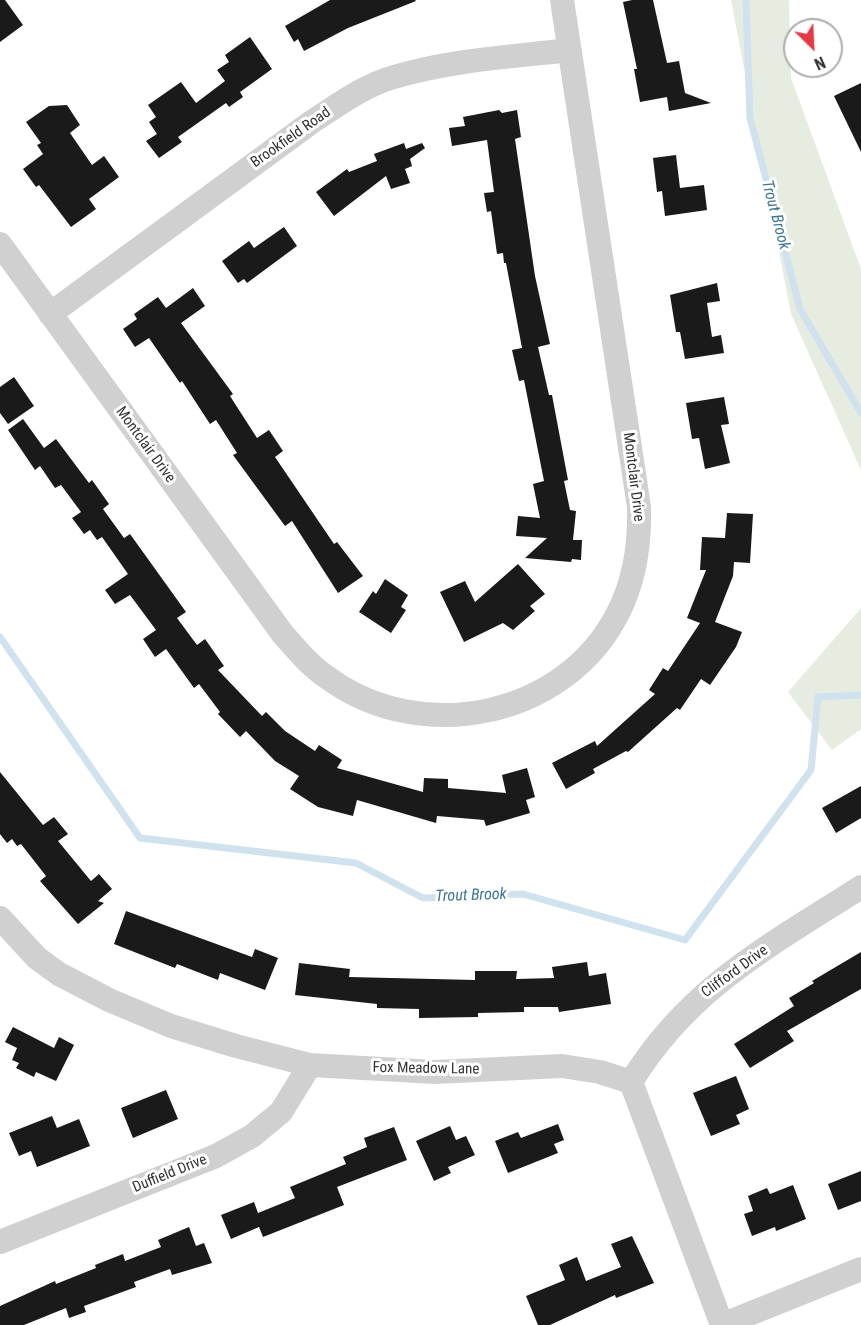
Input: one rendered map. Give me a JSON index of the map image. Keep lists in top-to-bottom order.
{
  "streets": {
    "street": [
      "Brookfield Road",
      "Montclair Drive",
      "Clifford Drive",
      "Fox Meadow Lane",
      "Duffield Drive"
    ]
  },
  "crossings": [
    ["Brookfield Road", "Montclair Drive"],
    ["Clifford Drive", "Fox Meadow Lane"],
    ["Fox Meadow Lane", "Duffield Drive"]
  ],
  "water": ["Trout Brook"],
  "north": "bottom right"
}
